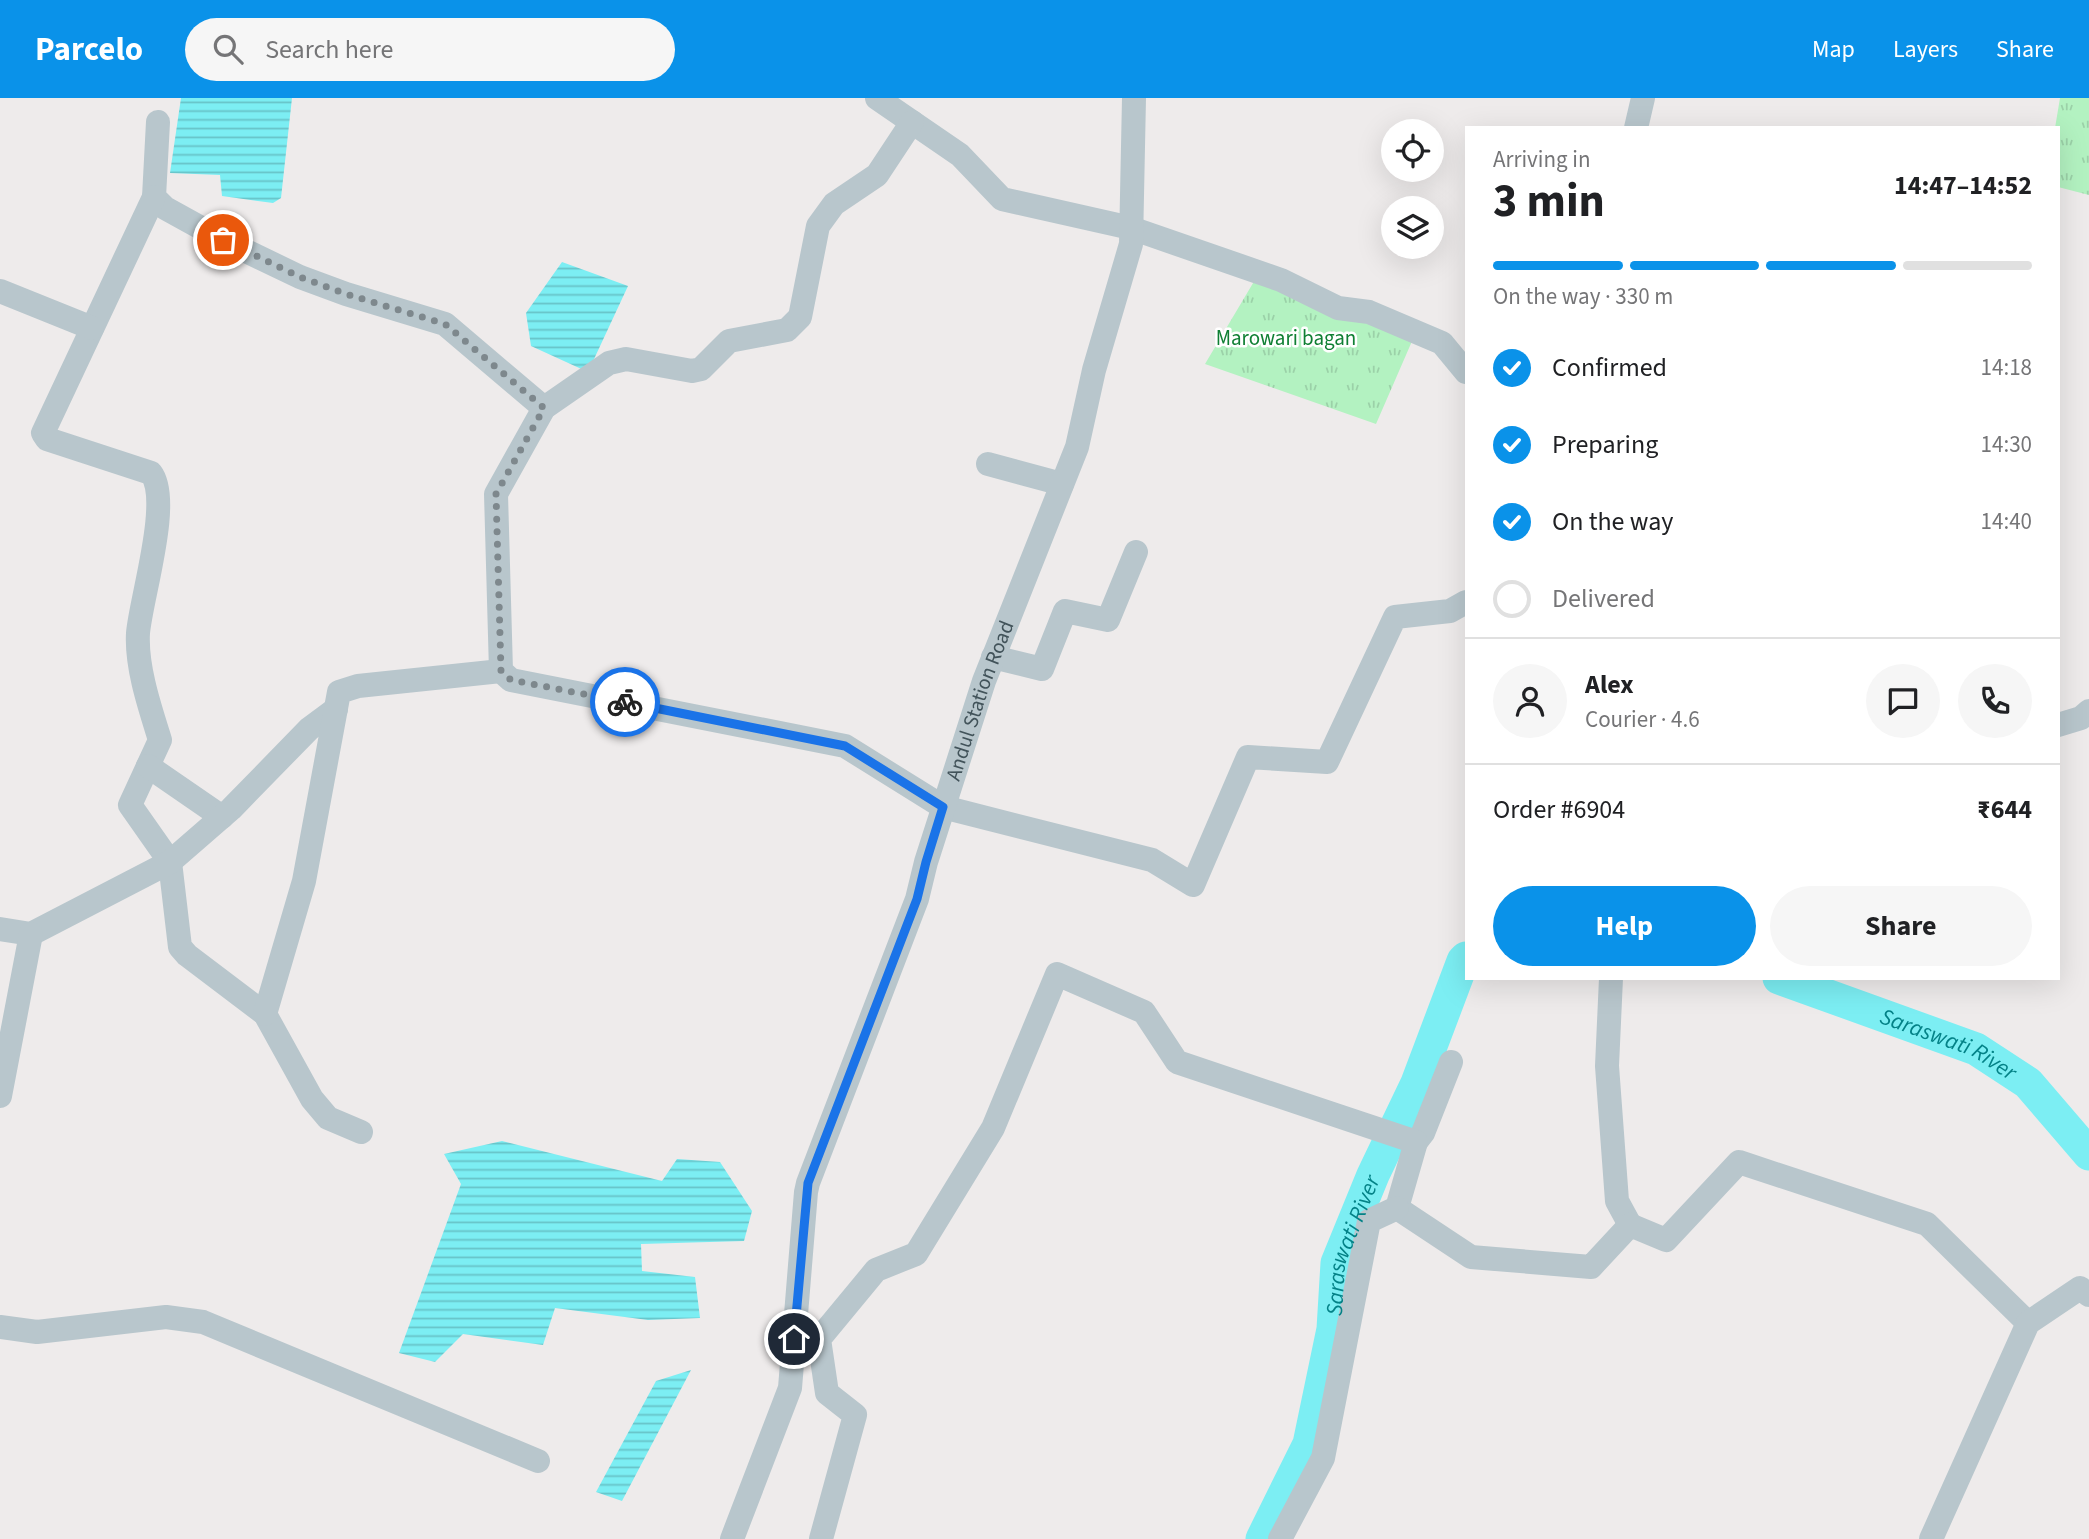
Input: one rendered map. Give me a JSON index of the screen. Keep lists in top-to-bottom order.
{
  "streets": {
    "street": ["Andul Station Road"]
  },
  "water": ["Saraswati River"],
  "parks": ["Marowari bagan"],
  "page": {
    "header": "Parcelo",
    "search": "Search here",
    "nav": ["Map", "Layers", "Share"],
    "heading": ["3 min", "Arriving in", "14:47–14:52"],
    "panel": [
      "Alex",
      "Courier · 4.6",
      "Order #6904",
      "₹644"
    ],
    "bar": "On the way · 330 m",
    "list": [
      ["Confirmed", "14:18"],
      ["Preparing", "14:30"],
      ["On the way", "14:40"],
      "Delivered"
    ],
    "buttons": ["Help", "Share"]
  }
}
